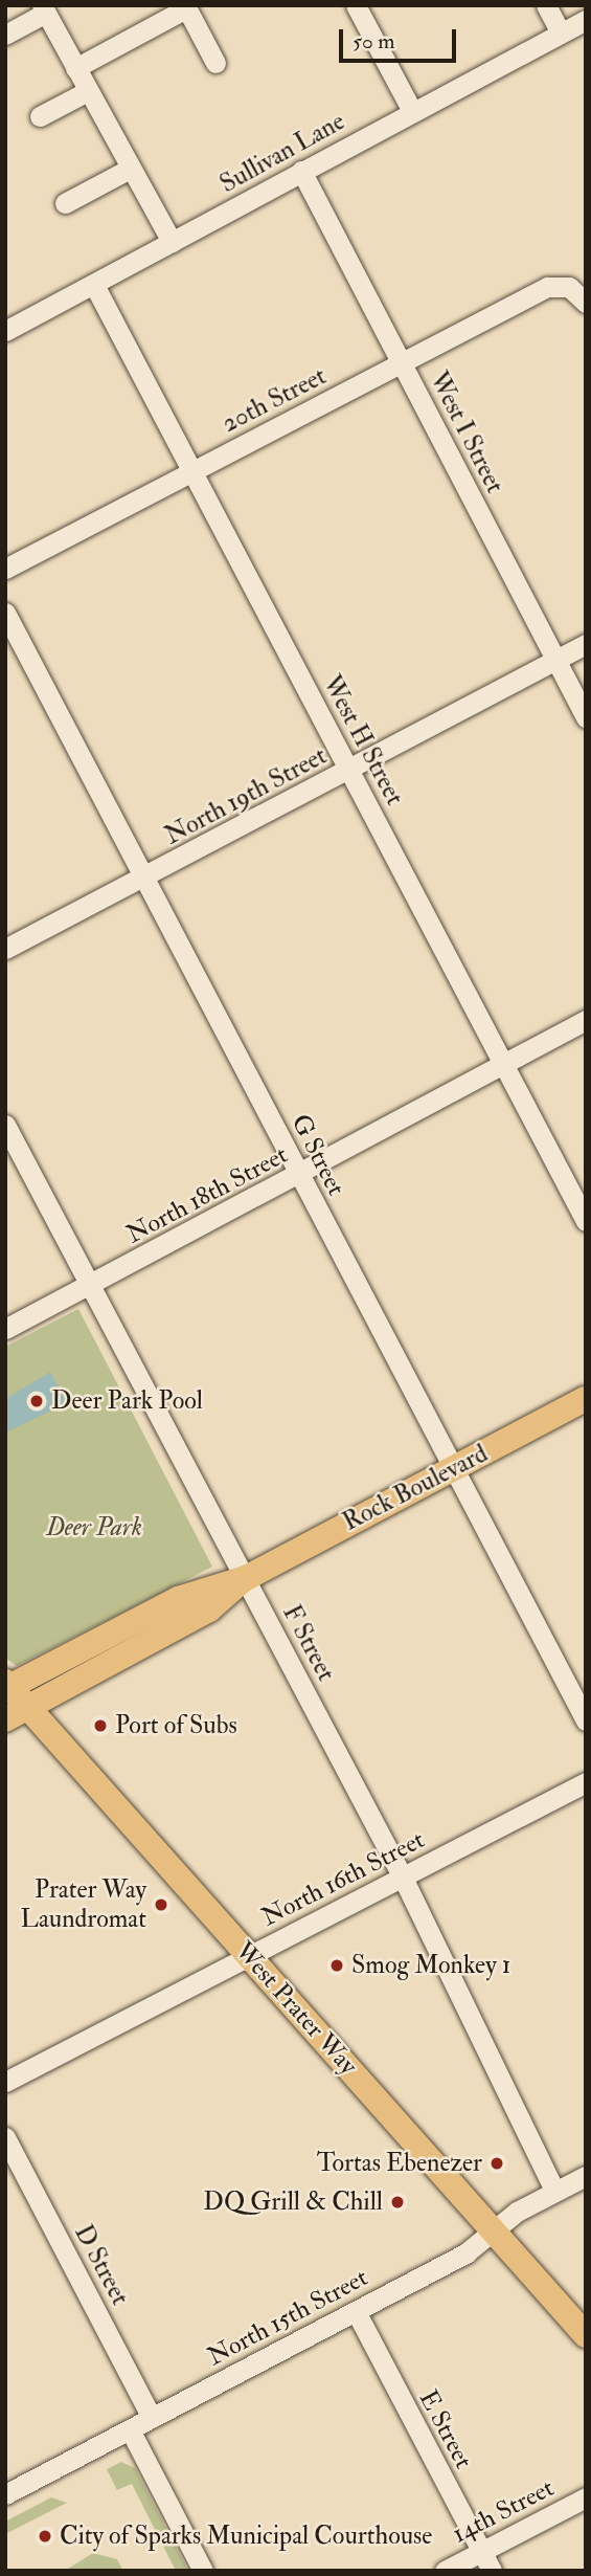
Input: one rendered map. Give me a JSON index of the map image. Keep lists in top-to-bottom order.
{
  "streets": {
    "main road": ["Rock Boulevard", "West Prater Way"],
    "street": [
      "Sullivan Lane",
      "20th Street",
      "West I Street",
      "West H Street",
      "North 19th Street",
      "G Street",
      "North 18th Street",
      "F Street",
      "North 16th Street",
      "D Street",
      "North 15th Street",
      "E Street",
      "14th Street"
    ]
  },
  "crossings": [
    ["Sullivan Lane", "West I Street"],
    ["Sullivan Lane", "West H Street"],
    ["20th Street", "West I Street"],
    ["20th Street", "West H Street"],
    ["West I Street", "North 19th Street"],
    ["West H Street", "North 19th Street"],
    ["West H Street", "North 18th Street"],
    ["North 19th Street", "G Street"],
    ["G Street", "North 18th Street"],
    ["G Street", "Rock Boulevard"],
    ["North 18th Street", "F Street"],
    ["Rock Boulevard", "F Street"],
    ["Rock Boulevard", "West Prater Way"],
    ["F Street", "North 16th Street"],
    ["F Street", "North 15th Street"],
    ["North 16th Street", "West Prater Way"],
    ["West Prater Way", "North 15th Street"],
    ["D Street", "North 15th Street"],
    ["North 15th Street", "E Street"],
    ["E Street", "14th Street"]
  ],
  "parks": ["Deer Park"],
  "places": [
    "Deer Park Pool",
    "Port of Subs",
    "Prater Way Laundromat",
    "Smog Monkey 1",
    "Tortas Ebenezer",
    "DQ Grill & Chill",
    "City of Sparks Municipal Courthouse"
  ],
  "scale_bar": "50 m"
}
